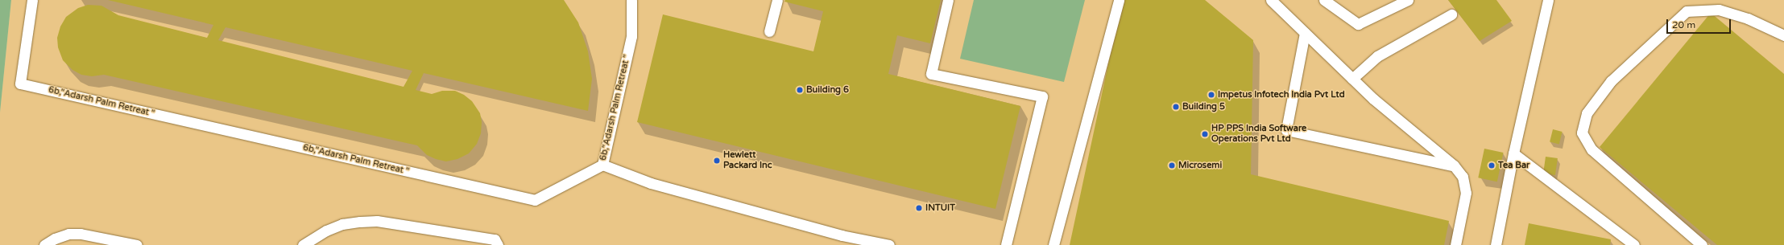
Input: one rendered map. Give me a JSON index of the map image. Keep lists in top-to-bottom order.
{
  "streets": {
    "lane": ["6b,\"Adarsh Palm Retreat \""]
  },
  "places": [
    "Building 6",
    "Impetus Infotech India Pvt Ltd",
    "Building 5",
    "HP PPS India Software Operations Pvt Ltd",
    "Hewlett Packard Inc",
    "Microsemi",
    "Tea Bar",
    "INTUIT"
  ],
  "scale_bar": "20 m"
}
